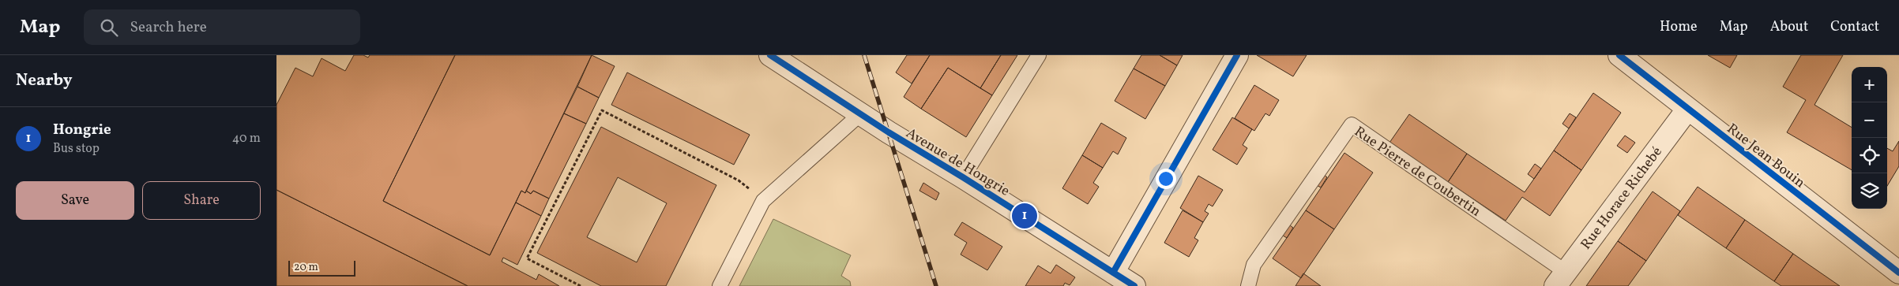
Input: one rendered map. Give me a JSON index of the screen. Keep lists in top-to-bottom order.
{
  "streets": {
    "street": ["Rue Jean Bouin", "Avenue de Hongrie", "Rue Horace Richebé"],
    "lane": ["Rue Pierre de Coubertin"]
  },
  "crossings": [
    ["Rue Jean Bouin", "Rue Horace Richebé"],
    ["Rue Pierre de Coubertin", "Rue Horace Richebé"]
  ],
  "scale_bar": "20 m",
  "page": {
    "header": "Map",
    "search": "Search here",
    "nav": [
      "Home",
      "Map",
      "About",
      "Contact"
    ],
    "heading": "Nearby",
    "map_buttons": ["+", "−"],
    "list": [
      {
        "mark": "1",
        "name": "Hongrie",
        "note": "Bus stop",
        "value": "40 m"
      }
    ],
    "buttons": ["Save", "Share"],
    "pins": "1",
    "scale": "20 m"
  }
}
